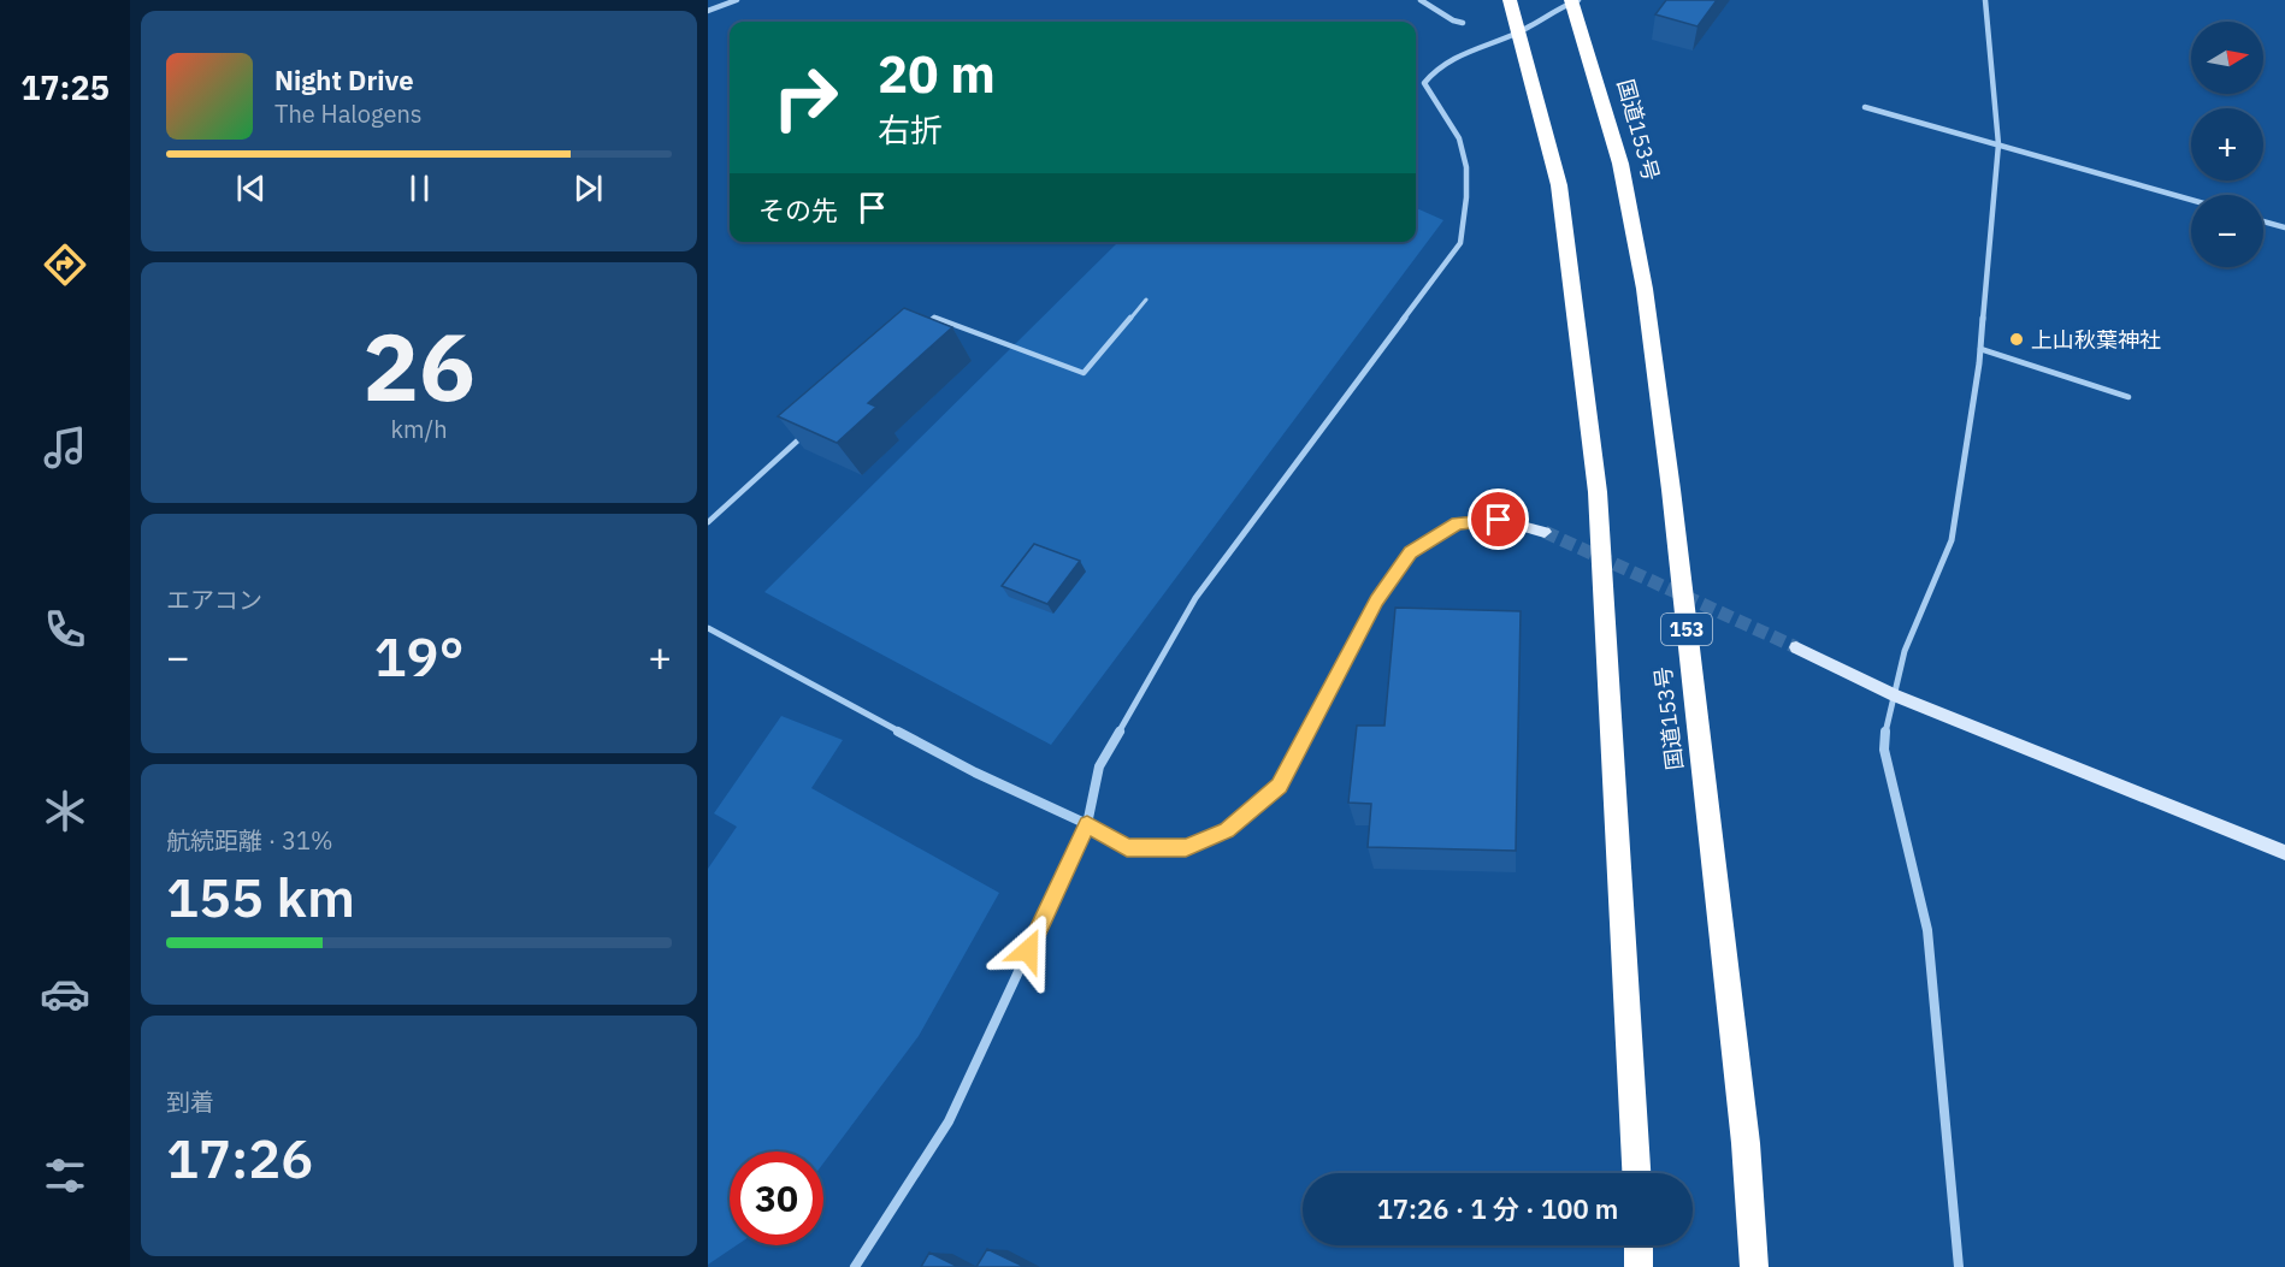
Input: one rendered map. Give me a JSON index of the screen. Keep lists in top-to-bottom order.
{
  "streets": {
    "highway": ["国道153号", "153"]
  },
  "places": ["上山秋葉神社"],
  "north": "right",
  "page": {
    "tabs": "17:25",
    "map_buttons": ["+", "−"],
    "turn": ["20 m", "右折"],
    "song": ["Night Drive", "The Halogens"],
    "then": "その先",
    "tile": [
      ["26", "km/h"],
      "エアコン",
      ["航続距離 · 31%", "155 km"],
      ["到着", "17:26"]
    ],
    "heat": ["−", "19°", "+"],
    "limit": "30",
    "trip": "17:26 · 1 分 · 100 m"
  }
}
